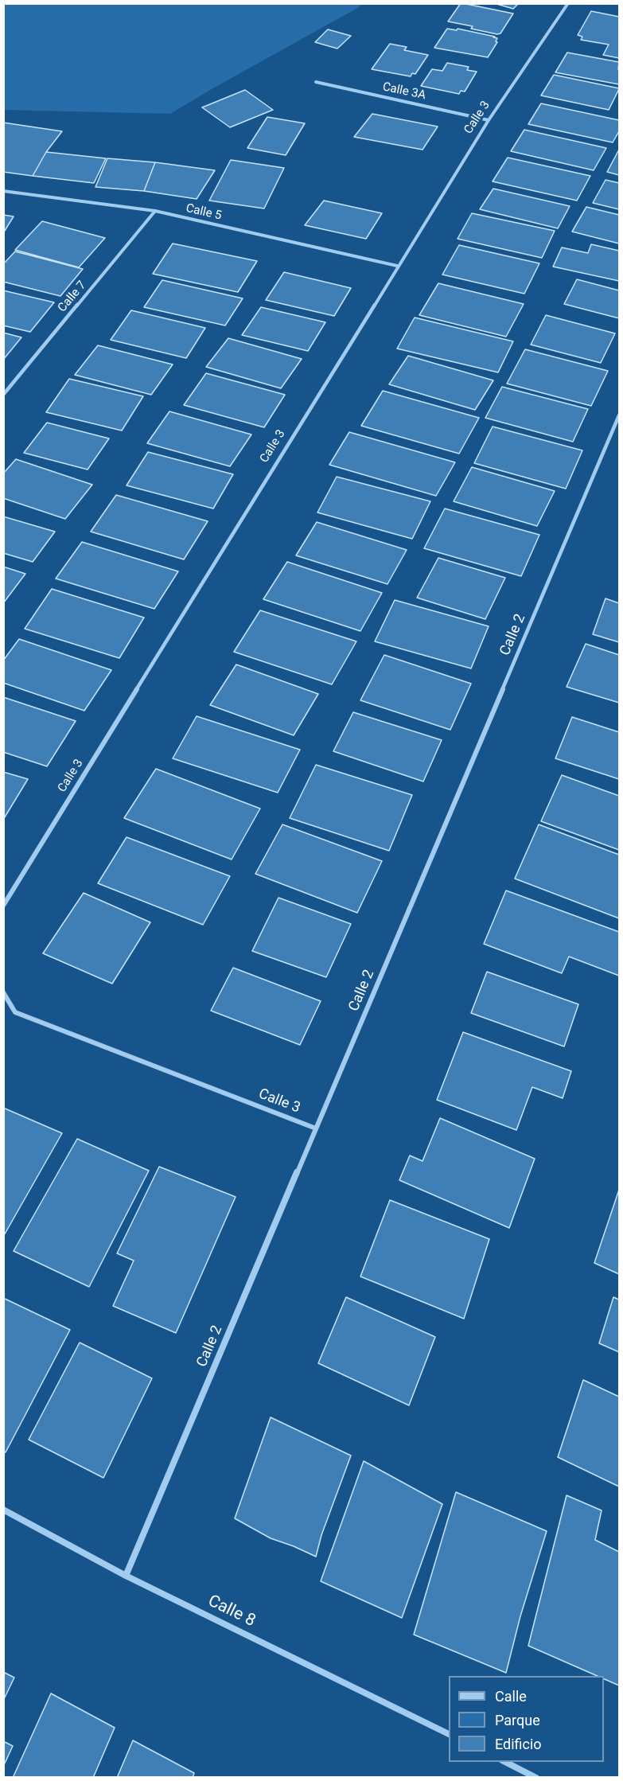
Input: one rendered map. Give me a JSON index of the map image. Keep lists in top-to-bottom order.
{
  "streets": {
    "street": [
      "Calle 3A",
      "Calle 3",
      "Calle 5",
      "Calle 7",
      "Calle 2",
      "Calle 8"
    ]
  },
  "crossings": [
    ["Calle 3A", "Calle 3"],
    ["Calle 3", "Calle 5"],
    ["Calle 3", "Calle 2"],
    ["Calle 5", "Calle 7"],
    ["Calle 2", "Calle 8"]
  ],
  "legend": ["Calle", "Parque", "Edificio"]
}
